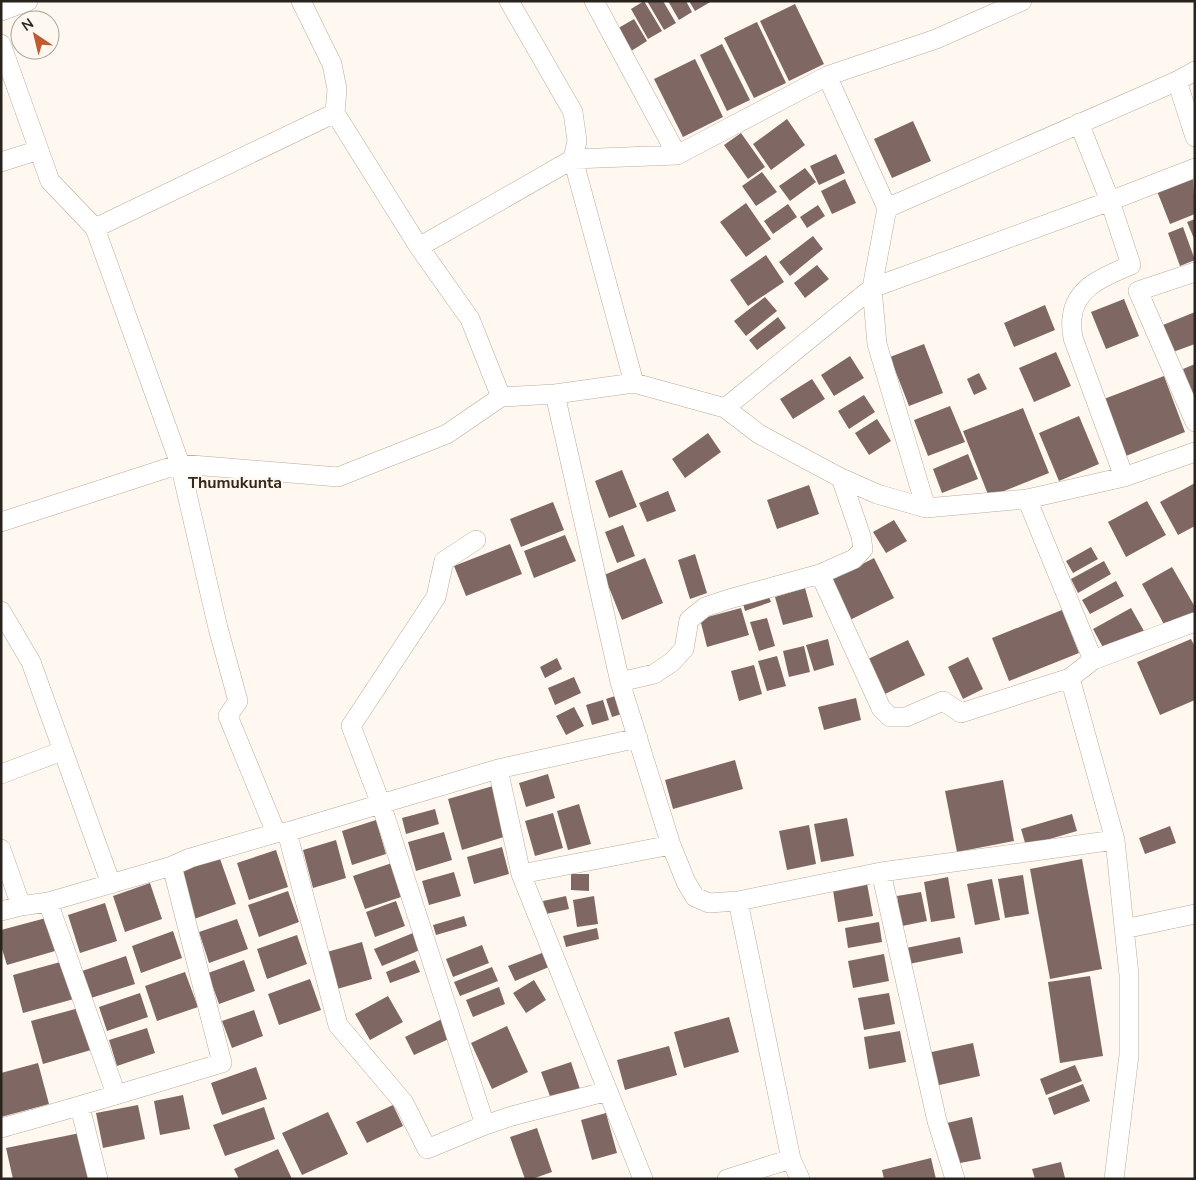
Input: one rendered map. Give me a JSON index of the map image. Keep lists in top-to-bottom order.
{
  "districts": ["Thumukunta"],
  "north": "top left"
}
